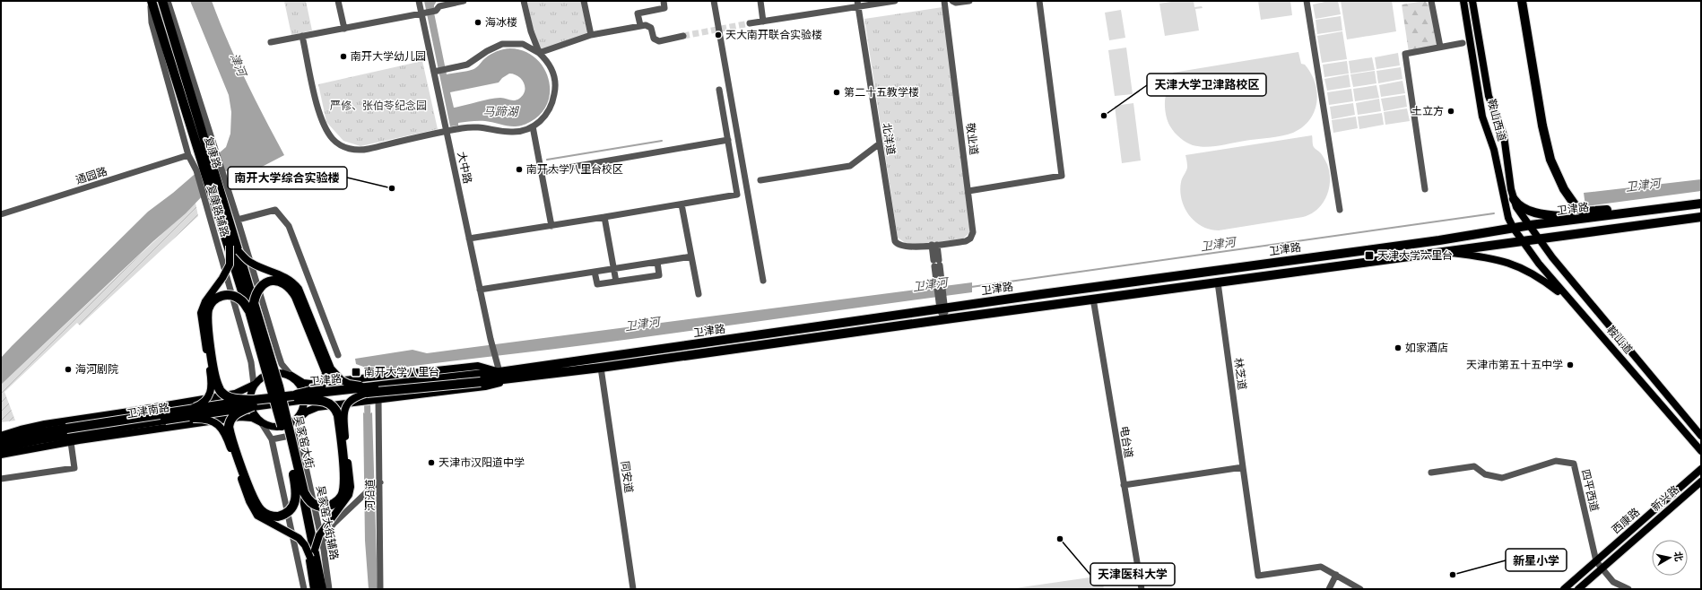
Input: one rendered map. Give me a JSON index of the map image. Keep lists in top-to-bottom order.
{
  "streets": {
    "highway": [
      "复康路",
      "卫津路",
      "卫津南路",
      "吴家窑大街"
    ],
    "main road": [
      "鞍山西道",
      "鞍山道",
      "新兴路",
      "西康路"
    ],
    "street": [
      "北洋道",
      "敬业道",
      "大中路",
      "通园路",
      "复康路辅路",
      "林芝道",
      "电台道",
      "同安道",
      "四平西道",
      "河沿道",
      "吴家窑大街辅路"
    ]
  },
  "crossings": [
    ["鞍山西道", "卫津路"],
    ["鞍山西道", "鞍山道"],
    ["北洋道", "敬业道"],
    ["复康路", "复康路辅路"],
    ["复康路", "吴家窑大街"],
    ["大中路", "卫津路"],
    ["通园路", "复康路辅路"],
    ["卫津路", "鞍山道"],
    ["卫津路", "林芝道"],
    ["卫津路", "卫津南路"],
    ["卫津路", "电台道"],
    ["卫津路", "同安道"],
    ["复康路辅路", "吴家窑大街辅路"],
    ["吴家窑大街", "吴家窑大街辅路"],
    ["四平西道", "新兴路"],
    ["四平西道", "西康路"]
  ],
  "water": ["津河", "马蹄湖", "卫津河"],
  "parks": ["严修、张伯苓纪念园"],
  "places": {
    "other": [
      "海冰楼",
      "天大南开联合实验楼",
      "南开大学幼儿园",
      "第二十五教学楼",
      "土立方",
      "天津大学卫津路校区",
      "南开大学八里台校区",
      "南开大学综合实验楼",
      "如家酒店",
      "天津市第五十五中学",
      "海河剧院",
      "天津市汉阳道中学",
      "天津医科大学",
      "新星小学"
    ],
    "transit": ["天津大学六里台", "南开大学八里台"]
  },
  "north": "right"
}
